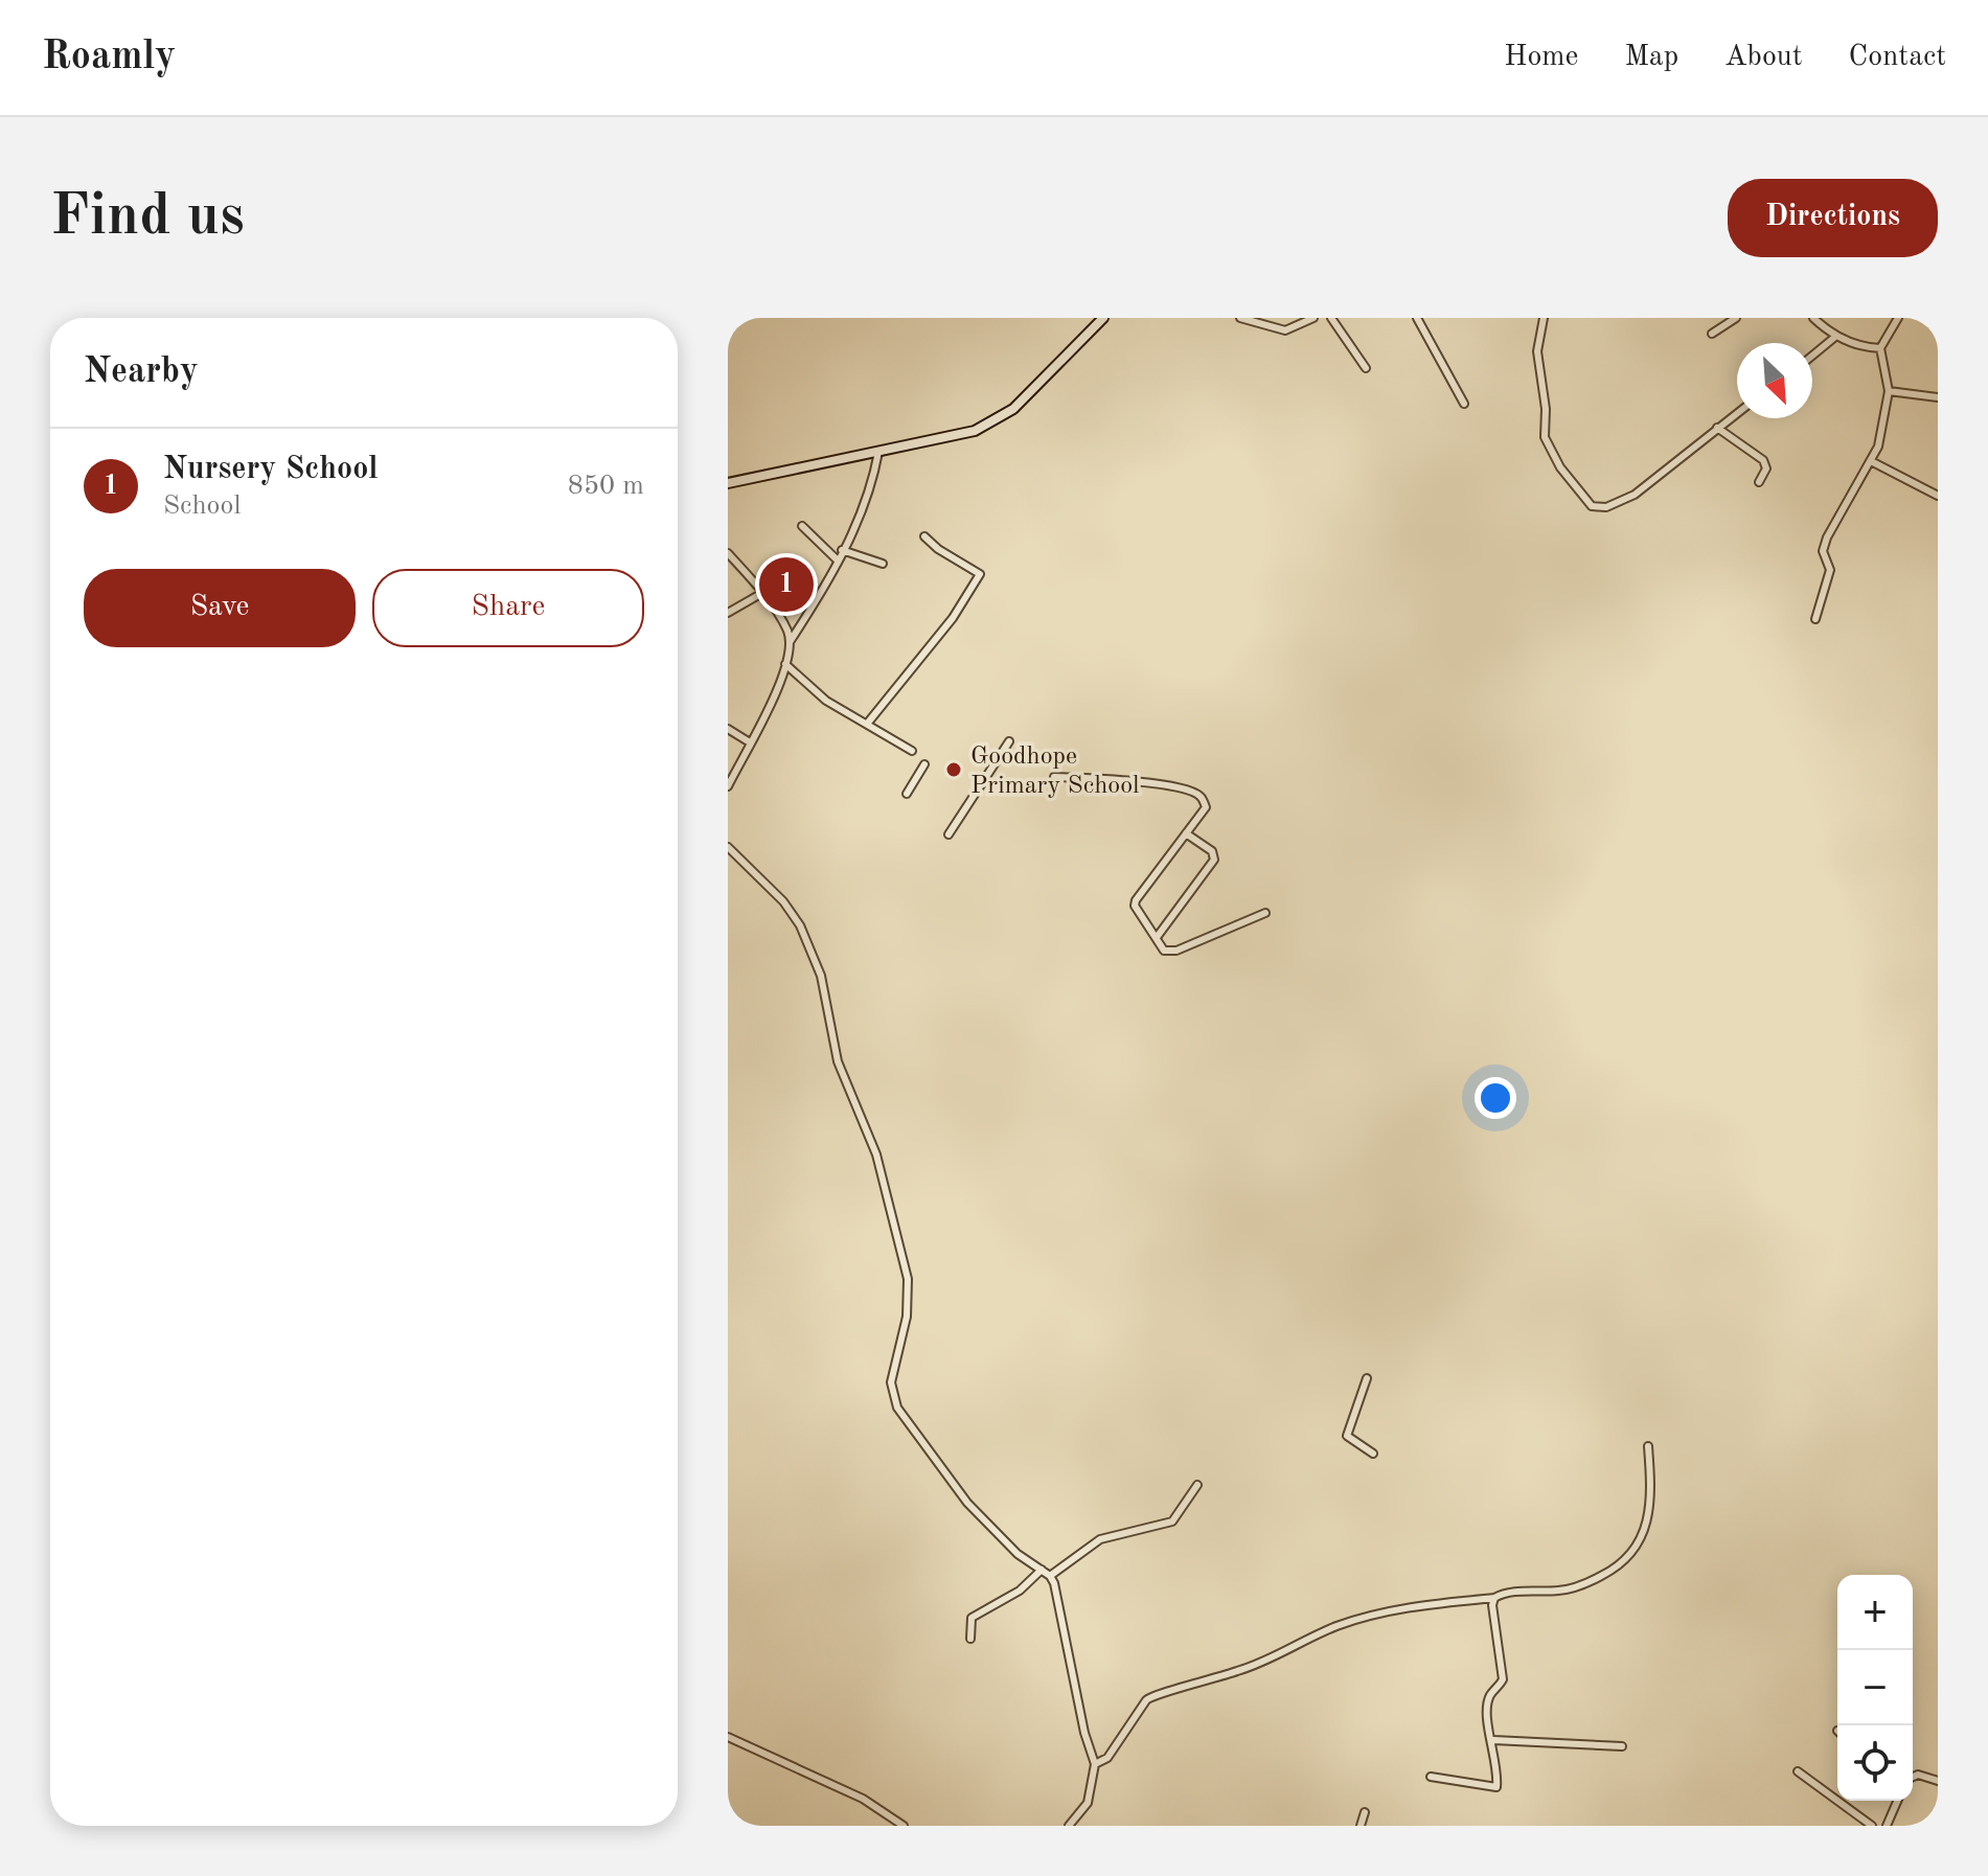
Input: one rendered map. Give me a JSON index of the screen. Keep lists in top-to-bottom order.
{
  "places": ["Goodhope Primary School"],
  "north": "bottom right",
  "page": {
    "header": "Roamly",
    "nav": [
      "Home",
      "Map",
      "About",
      "Contact"
    ],
    "buttons": [
      "Directions",
      ["Save", "Share"]
    ],
    "title": "Find us",
    "heading": "Nearby",
    "list": [
      {
        "mark": "1",
        "name": "Nursery School",
        "note": "School",
        "value": "850 m"
      }
    ],
    "pins": "1",
    "map_buttons": ["+", "−"]
  }
}
